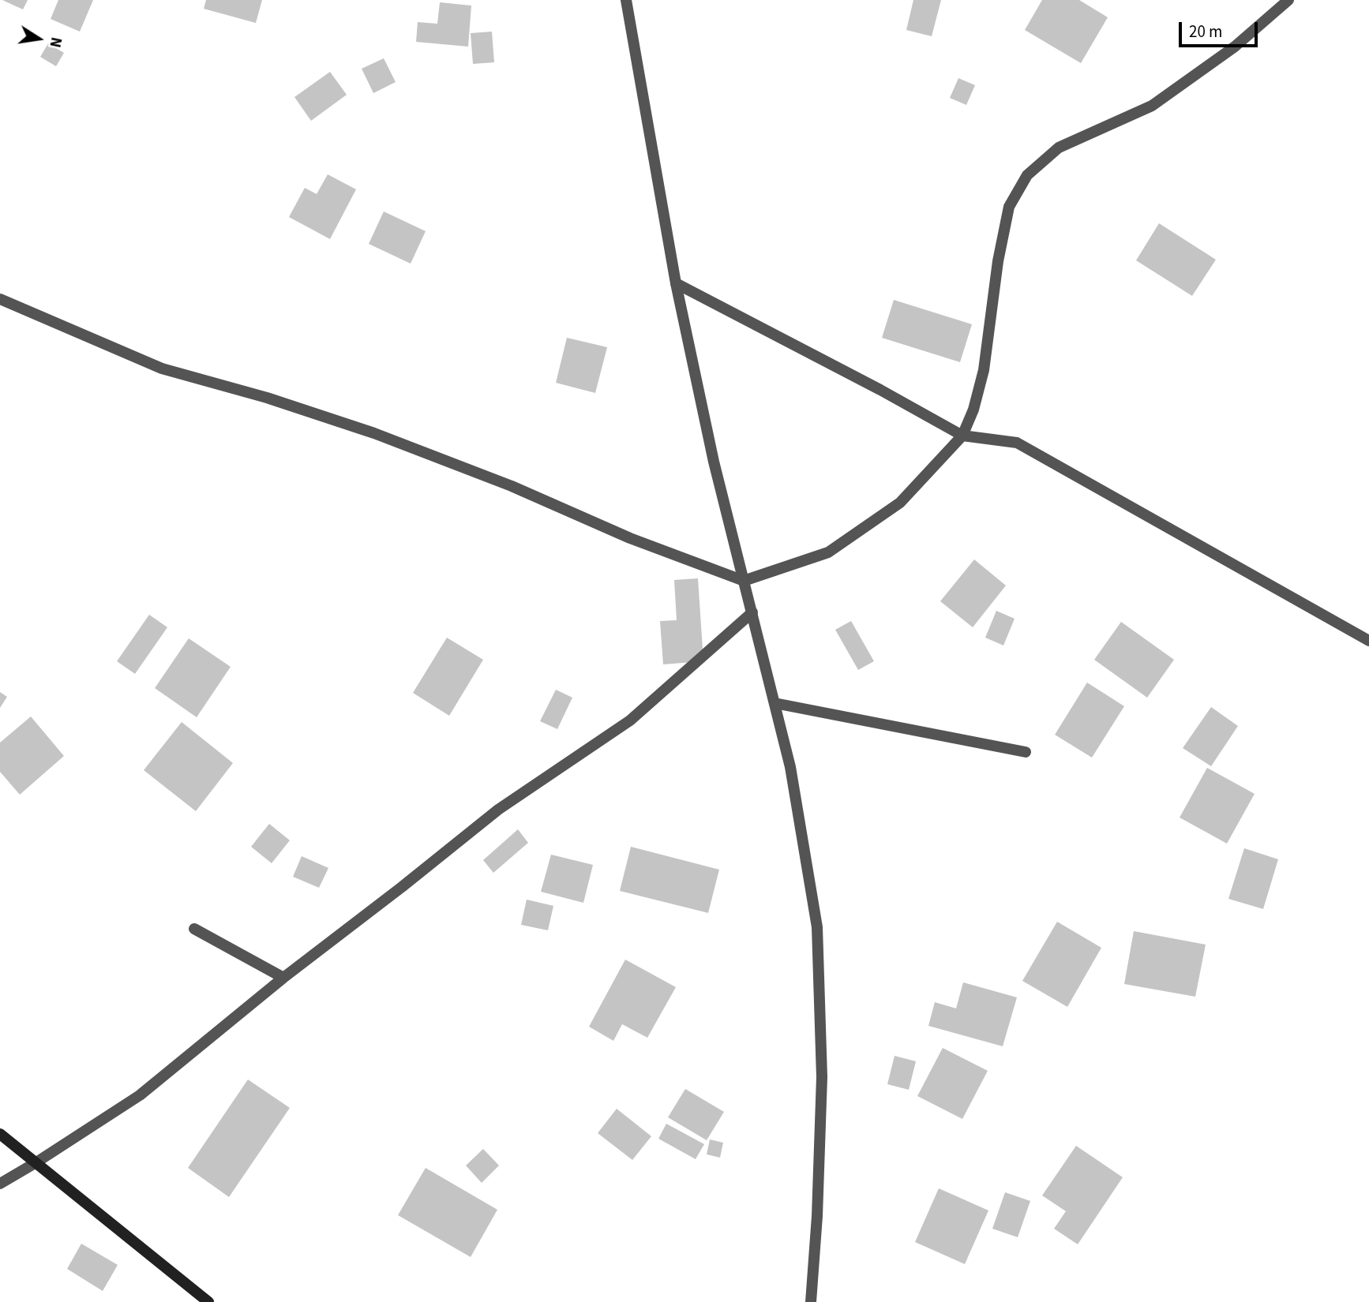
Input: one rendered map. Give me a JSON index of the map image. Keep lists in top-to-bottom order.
{
  "scale_bar": "20 m",
  "north": "right"
}
